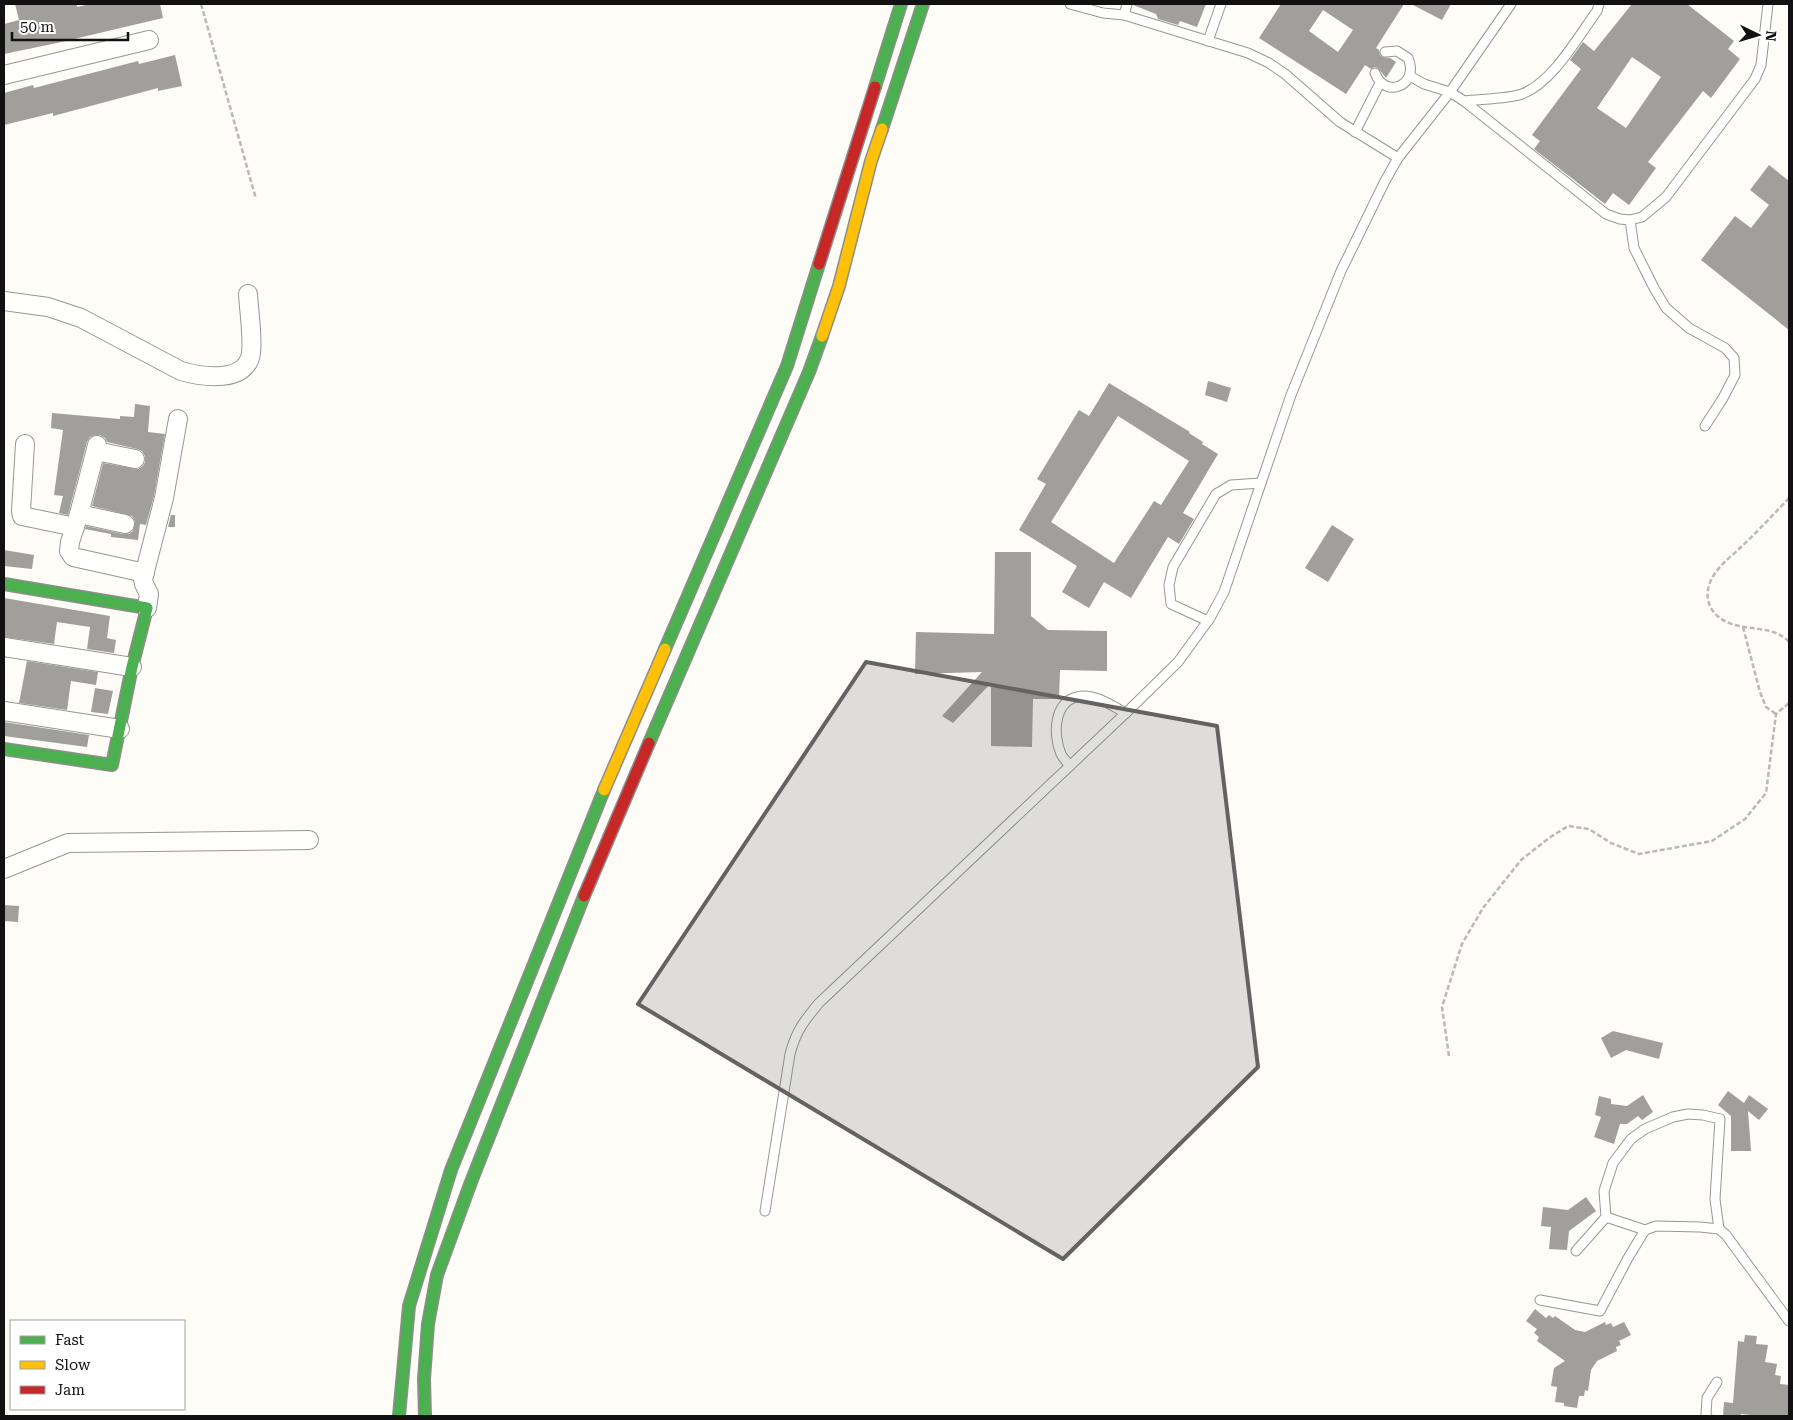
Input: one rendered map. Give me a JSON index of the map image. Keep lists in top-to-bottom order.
{
  "legend": ["Fast", "Slow", "Jam"],
  "scale_bar": "50 m",
  "north": "right"
}
